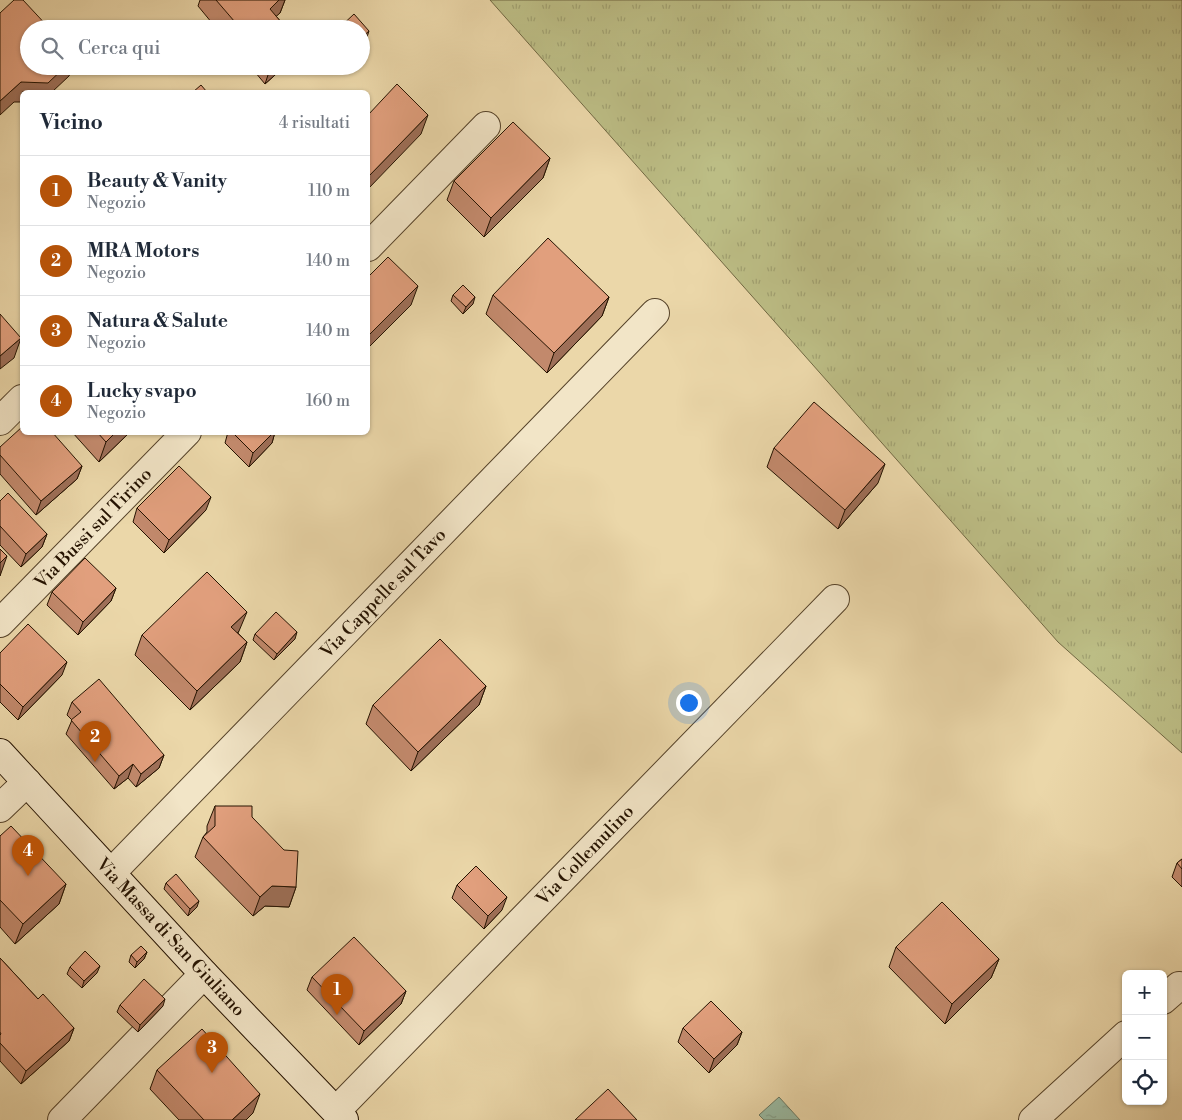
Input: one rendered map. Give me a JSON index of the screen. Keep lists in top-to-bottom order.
{
  "streets": {
    "street": [
      "Via Bussi sul Tirino",
      "Via Cappelle sul Tavo",
      "Via Collemulino",
      "Via Massa di San Giuliano"
    ]
  },
  "crossings": [
    ["Via Cappelle sul Tavo", "Via Massa di San Giuliano"],
    ["Via Collemulino", "Via Massa di San Giuliano"]
  ],
  "page": {
    "search": "Cerca qui",
    "heading": ["Vicino", "4 risultati"],
    "list": [
      {
        "mark": "1",
        "name": "Beauty & Vanity",
        "note": "Negozio",
        "value": "110 m"
      },
      {
        "mark": "2",
        "name": "MRA Motors",
        "note": "Negozio",
        "value": "140 m"
      },
      {
        "mark": "3",
        "name": "Natura & Salute",
        "note": "Negozio",
        "value": "140 m"
      },
      {
        "mark": "4",
        "name": "Lucky svapo",
        "note": "Negozio",
        "value": "160 m"
      }
    ],
    "pins": [
      "2",
      "4",
      "1",
      "3"
    ],
    "map_buttons": ["+", "−"]
  }
}
